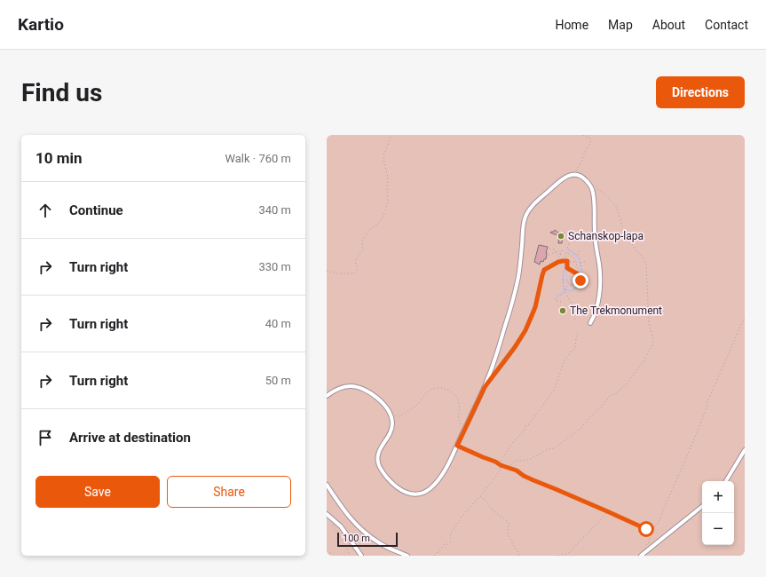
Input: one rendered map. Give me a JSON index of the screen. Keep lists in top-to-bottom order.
{
  "places": ["Schanskop-lapa", "The Trekmonument"],
  "scale_bar": "100 m",
  "page": {
    "header": "Kartio",
    "nav": [
      "Home",
      "Map",
      "About",
      "Contact"
    ],
    "buttons": [
      "Directions",
      ["Save", "Share"]
    ],
    "title": "Find us",
    "heading": ["10 min", "Walk · 760 m"],
    "list": [
      ["Continue", "340 m"],
      ["Turn right", "330 m"],
      ["Turn right", "40 m"],
      ["Turn right", "50 m"],
      "Arrive at destination"
    ],
    "map_buttons": ["+", "−"],
    "scale": "100 m"
  }
}
